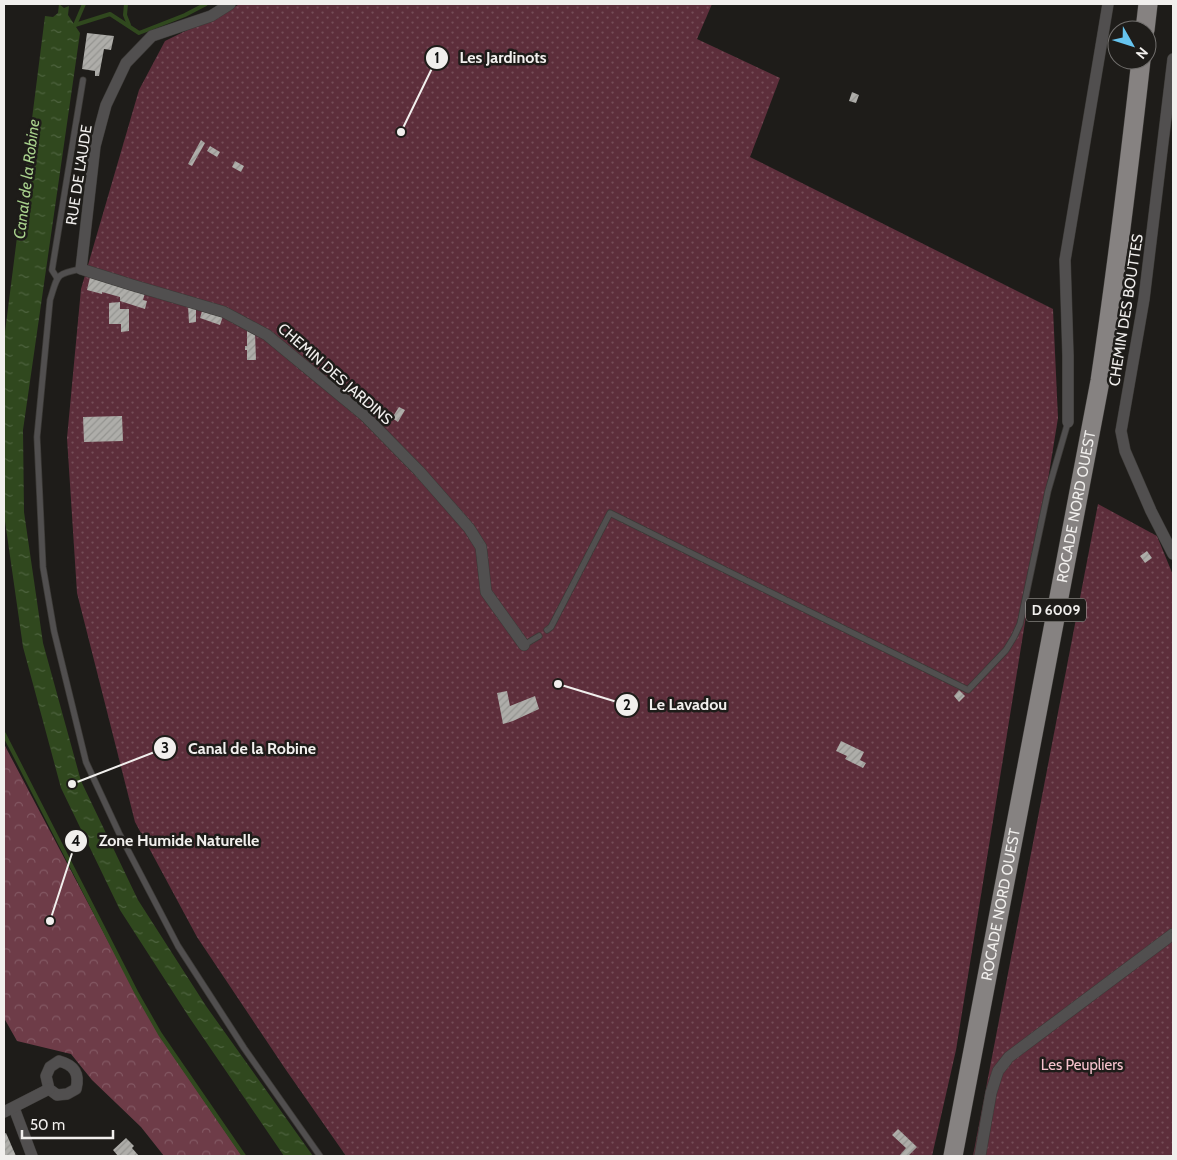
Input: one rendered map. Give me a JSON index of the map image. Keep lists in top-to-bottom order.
{
  "streets": {
    "main road": ["ROCADE NORD OUEST", "D 6009"],
    "street": ["RUE DE L'AUDE", "CHEMIN DES BOUTTES", "CHEMIN DES JARDINS"]
  },
  "crossings": [
    ["RUE DE L'AUDE", "CHEMIN DES JARDINS"]
  ],
  "water": ["Canal de la Robine"],
  "parks": ["Les Peupliers"],
  "places": [
    "Les Jardinots",
    "Le Lavadou",
    "Canal de la Robine",
    "Zone Humide Naturelle"
  ],
  "scale_bar": "50 m",
  "north": "bottom right"
}
